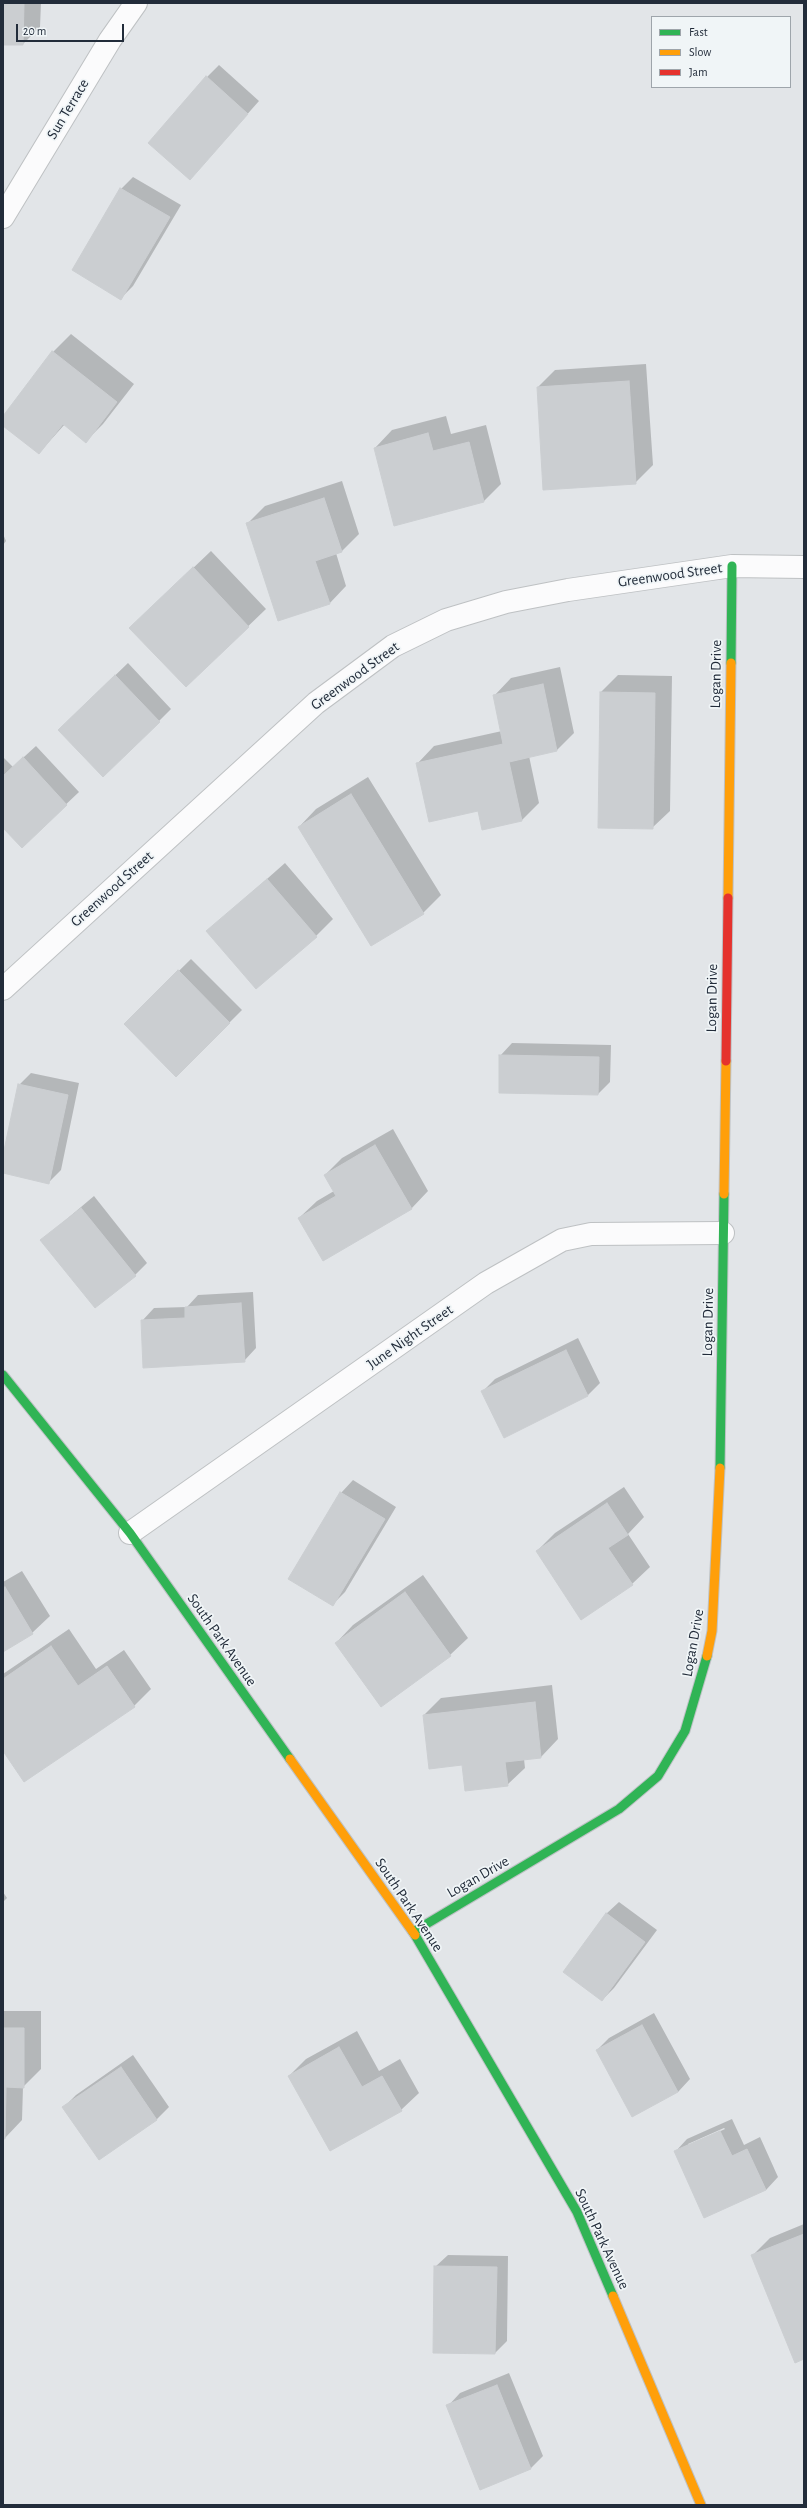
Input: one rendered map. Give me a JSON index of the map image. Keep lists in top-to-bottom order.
{
  "streets": {
    "street": [
      "Sun Terrace",
      "Greenwood Street",
      "Logan Drive",
      "June Night Street",
      "South Park Avenue"
    ]
  },
  "crossings": [
    ["Greenwood Street", "Logan Drive"],
    ["Logan Drive", "June Night Street"],
    ["Logan Drive", "South Park Avenue"],
    ["June Night Street", "South Park Avenue"]
  ],
  "legend": ["Fast", "Slow", "Jam"],
  "scale_bar": "20 m"
}
